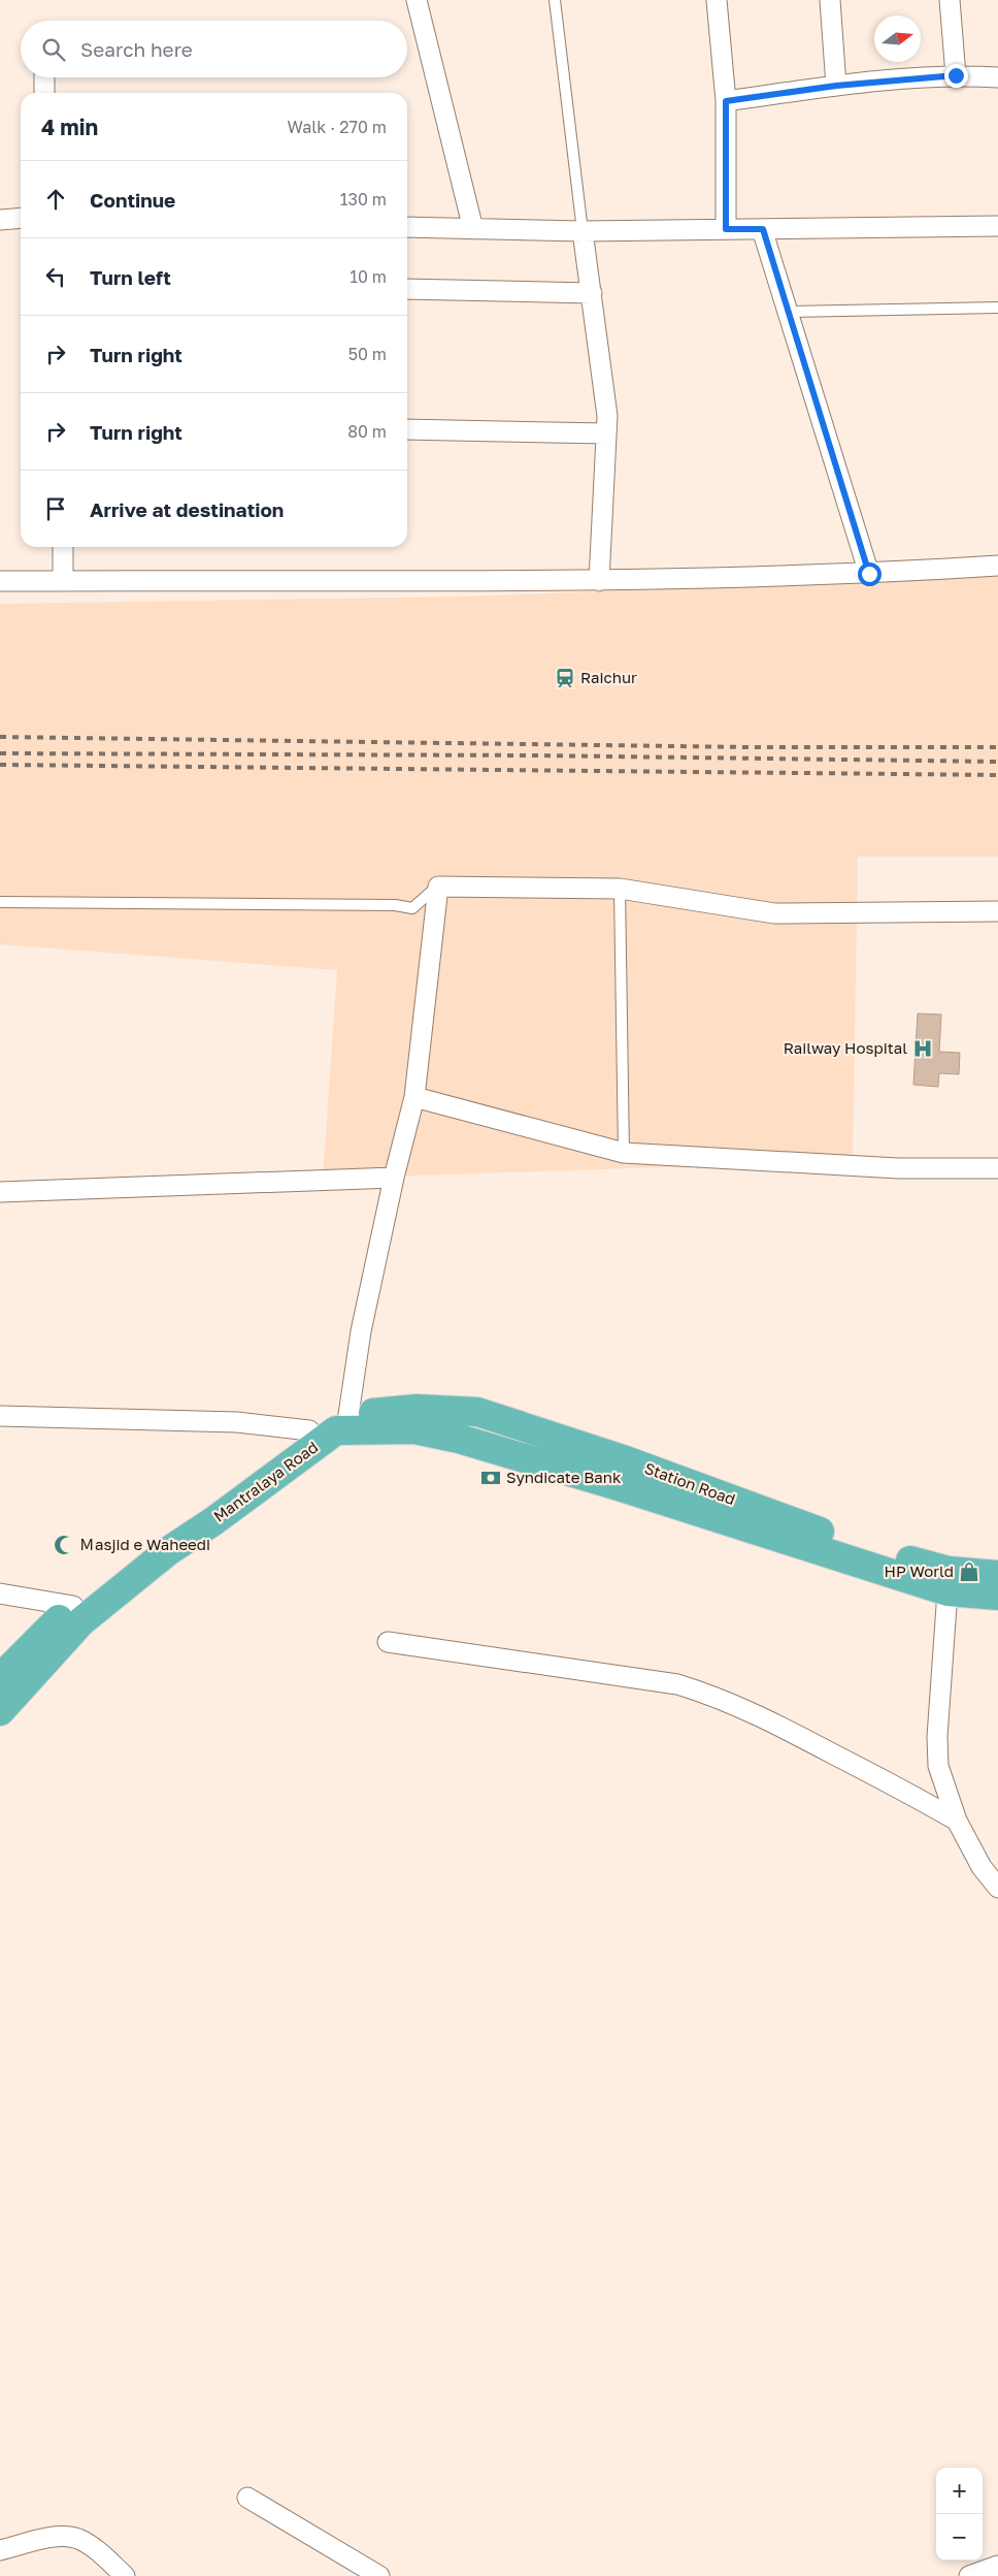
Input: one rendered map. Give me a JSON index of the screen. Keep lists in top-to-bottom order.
{
  "streets": {
    "highway": ["Mantralaya Road", "Station Road"]
  },
  "crossings": [
    ["Mantralaya Road", "Station Road"]
  ],
  "places": {
    "station": ["Raichur"],
    "hospital": ["Railway Hospital"],
    "bank": ["Syndicate Bank"],
    "mosque": ["Ｍasjid e Waheedi"],
    "shop": ["HP World"]
  },
  "north": "right",
  "page": {
    "search": "Search here",
    "heading": ["4 min", "Walk · 270 m"],
    "list": [
      ["Continue", "130 m"],
      ["Turn left", "10 m"],
      ["Turn right", "50 m"],
      ["Turn right", "80 m"],
      "Arrive at destination"
    ],
    "map_buttons": ["+", "−"]
  }
}
